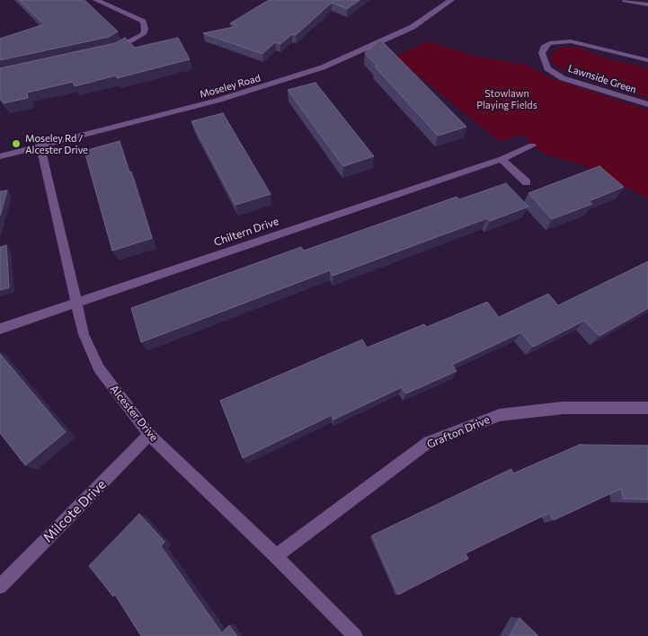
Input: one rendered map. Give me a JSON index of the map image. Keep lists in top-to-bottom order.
{
  "streets": {
    "street": [
      "Lawnside Green",
      "Moseley Road",
      "Chiltern Drive",
      "Alcester Drive",
      "Grafton Drive",
      "Milcote Drive"
    ]
  },
  "crossings": [
    ["Moseley Road", "Alcester Drive"],
    ["Chiltern Drive", "Alcester Drive"],
    ["Alcester Drive", "Grafton Drive"],
    ["Alcester Drive", "Milcote Drive"]
  ],
  "parks": ["Stowlawn Playing Fields"],
  "places": ["Moseley Rd / Alcester Drive"]
}
